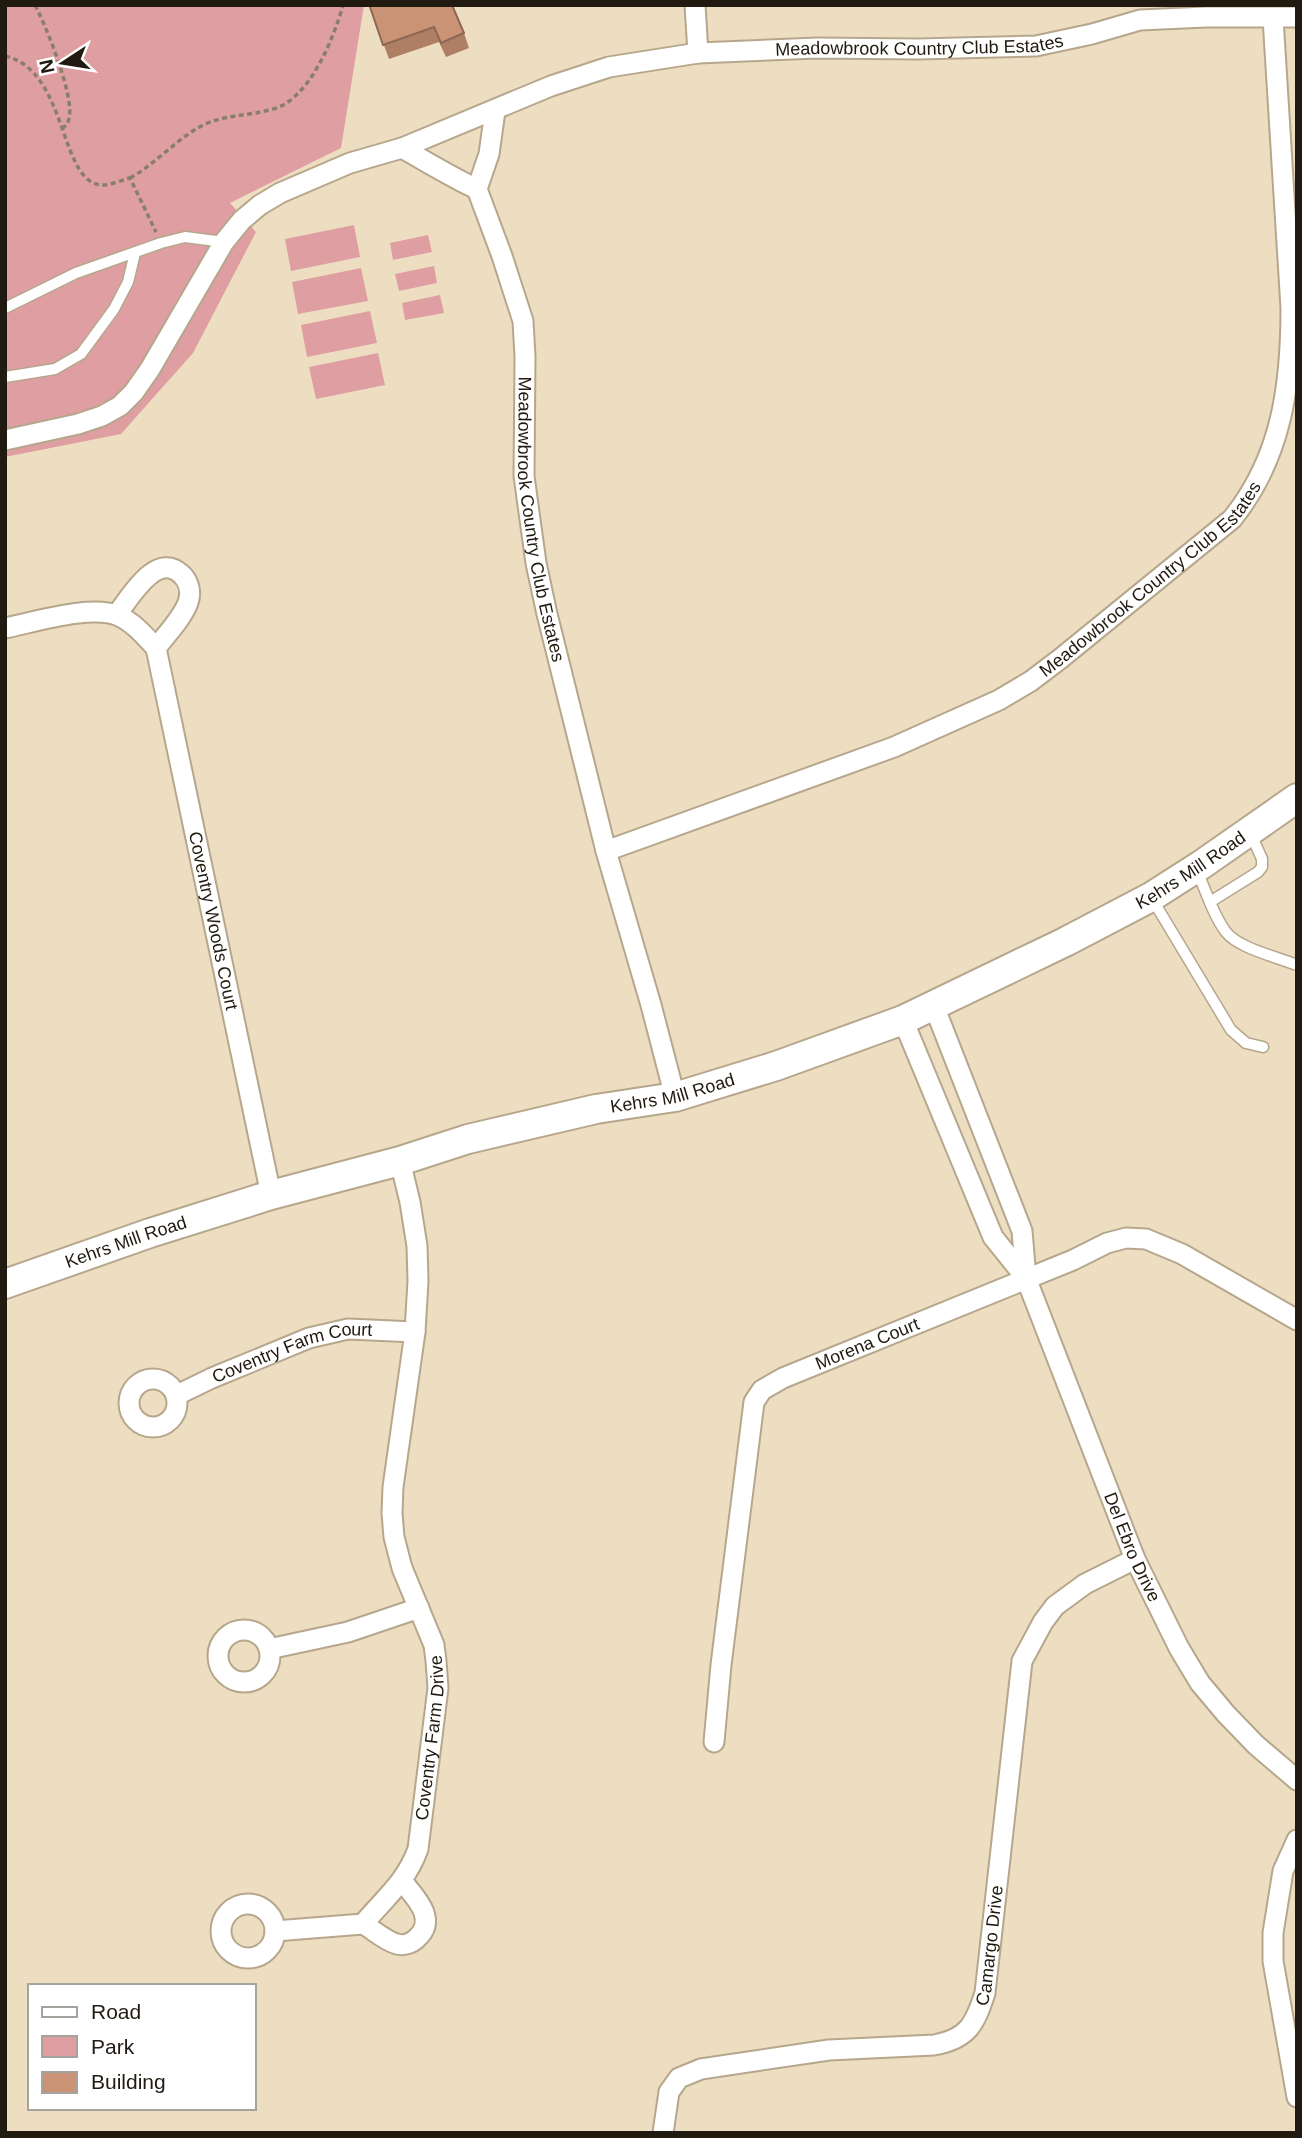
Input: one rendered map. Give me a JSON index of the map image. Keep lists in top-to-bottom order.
{
  "streets": {
    "main road": ["Kehrs Mill Road"],
    "street": [
      "Meadowbrook Country Club Estates",
      "Coventry Woods Court",
      "Morena Court",
      "Coventry Farm Court",
      "Del Ebro Drive",
      "Coventry Farm Drive",
      "Camargo Drive"
    ]
  },
  "crossings": [
    ["Meadowbrook Country Club Estates", "Kehrs Mill Road"],
    ["Kehrs Mill Road", "Coventry Woods Court"],
    ["Kehrs Mill Road", "Del Ebro Drive"],
    ["Kehrs Mill Road", "Coventry Farm Drive"],
    ["Morena Court", "Del Ebro Drive"],
    ["Coventry Farm Court", "Coventry Farm Drive"],
    ["Del Ebro Drive", "Camargo Drive"]
  ],
  "legend": ["Road", "Park", "Building"],
  "north": "left"
}
